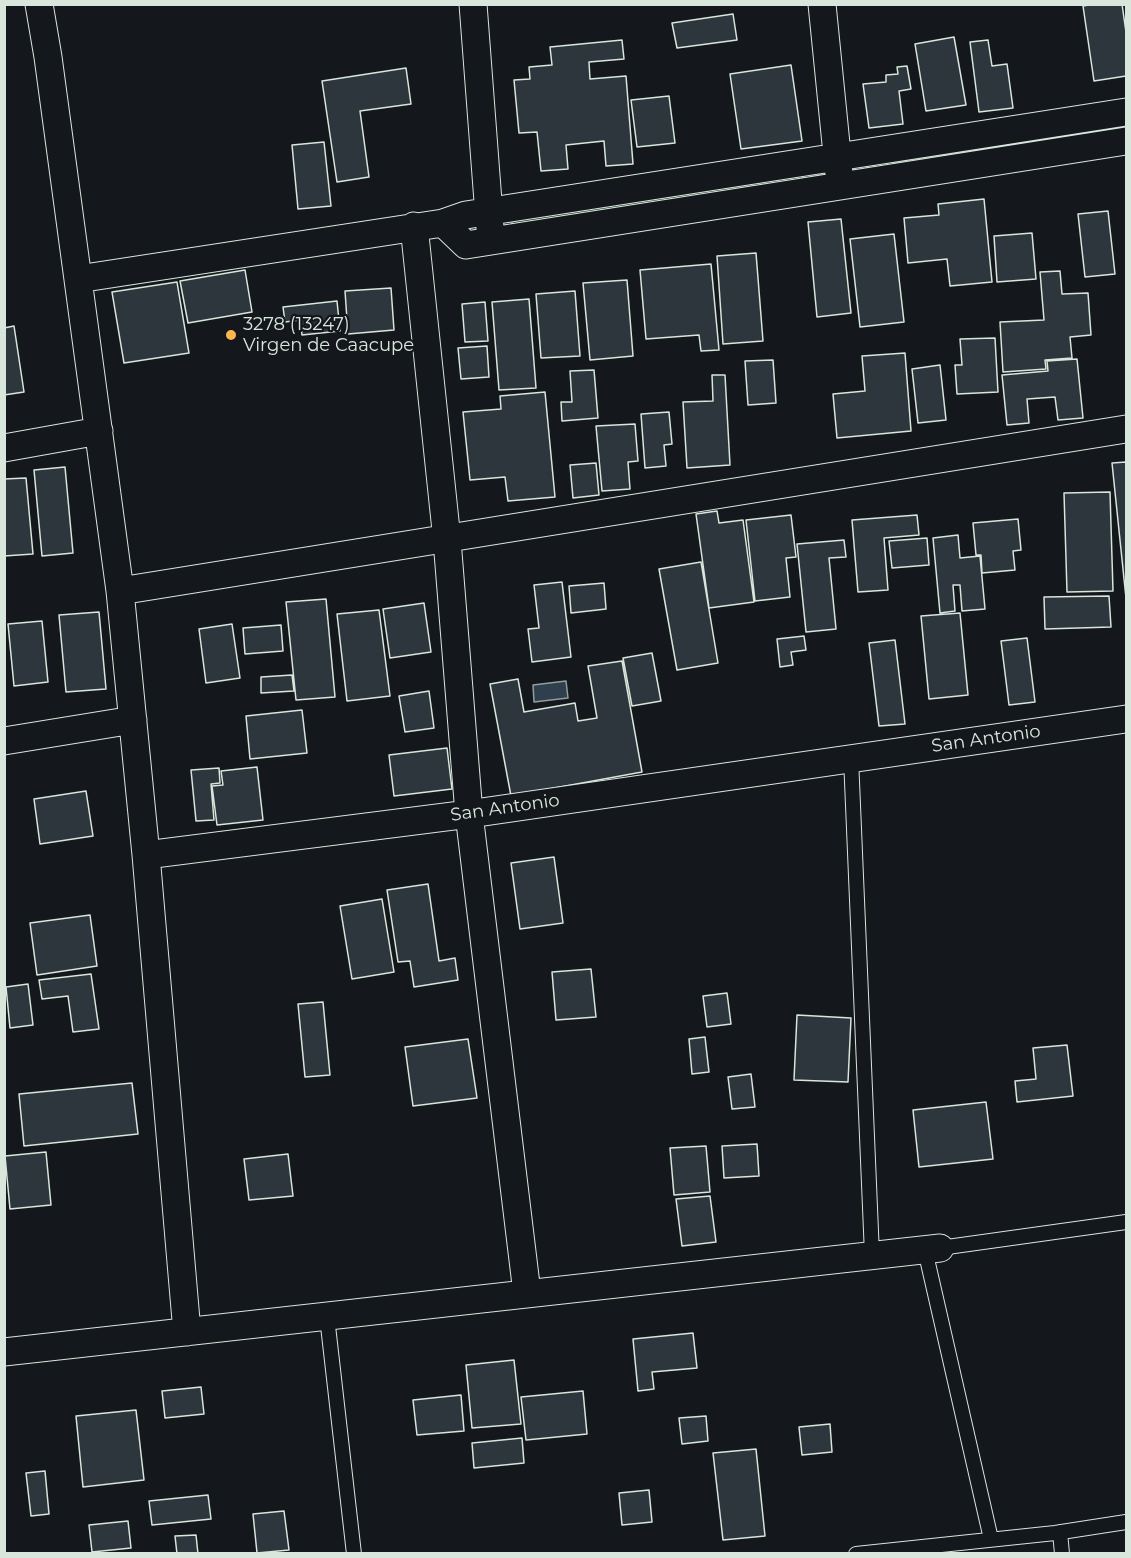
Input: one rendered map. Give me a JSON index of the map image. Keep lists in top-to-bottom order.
{
  "streets": {
    "street": ["San Antonio"]
  },
  "places": ["3278 (13247) Virgen de Caacupe"]
}
